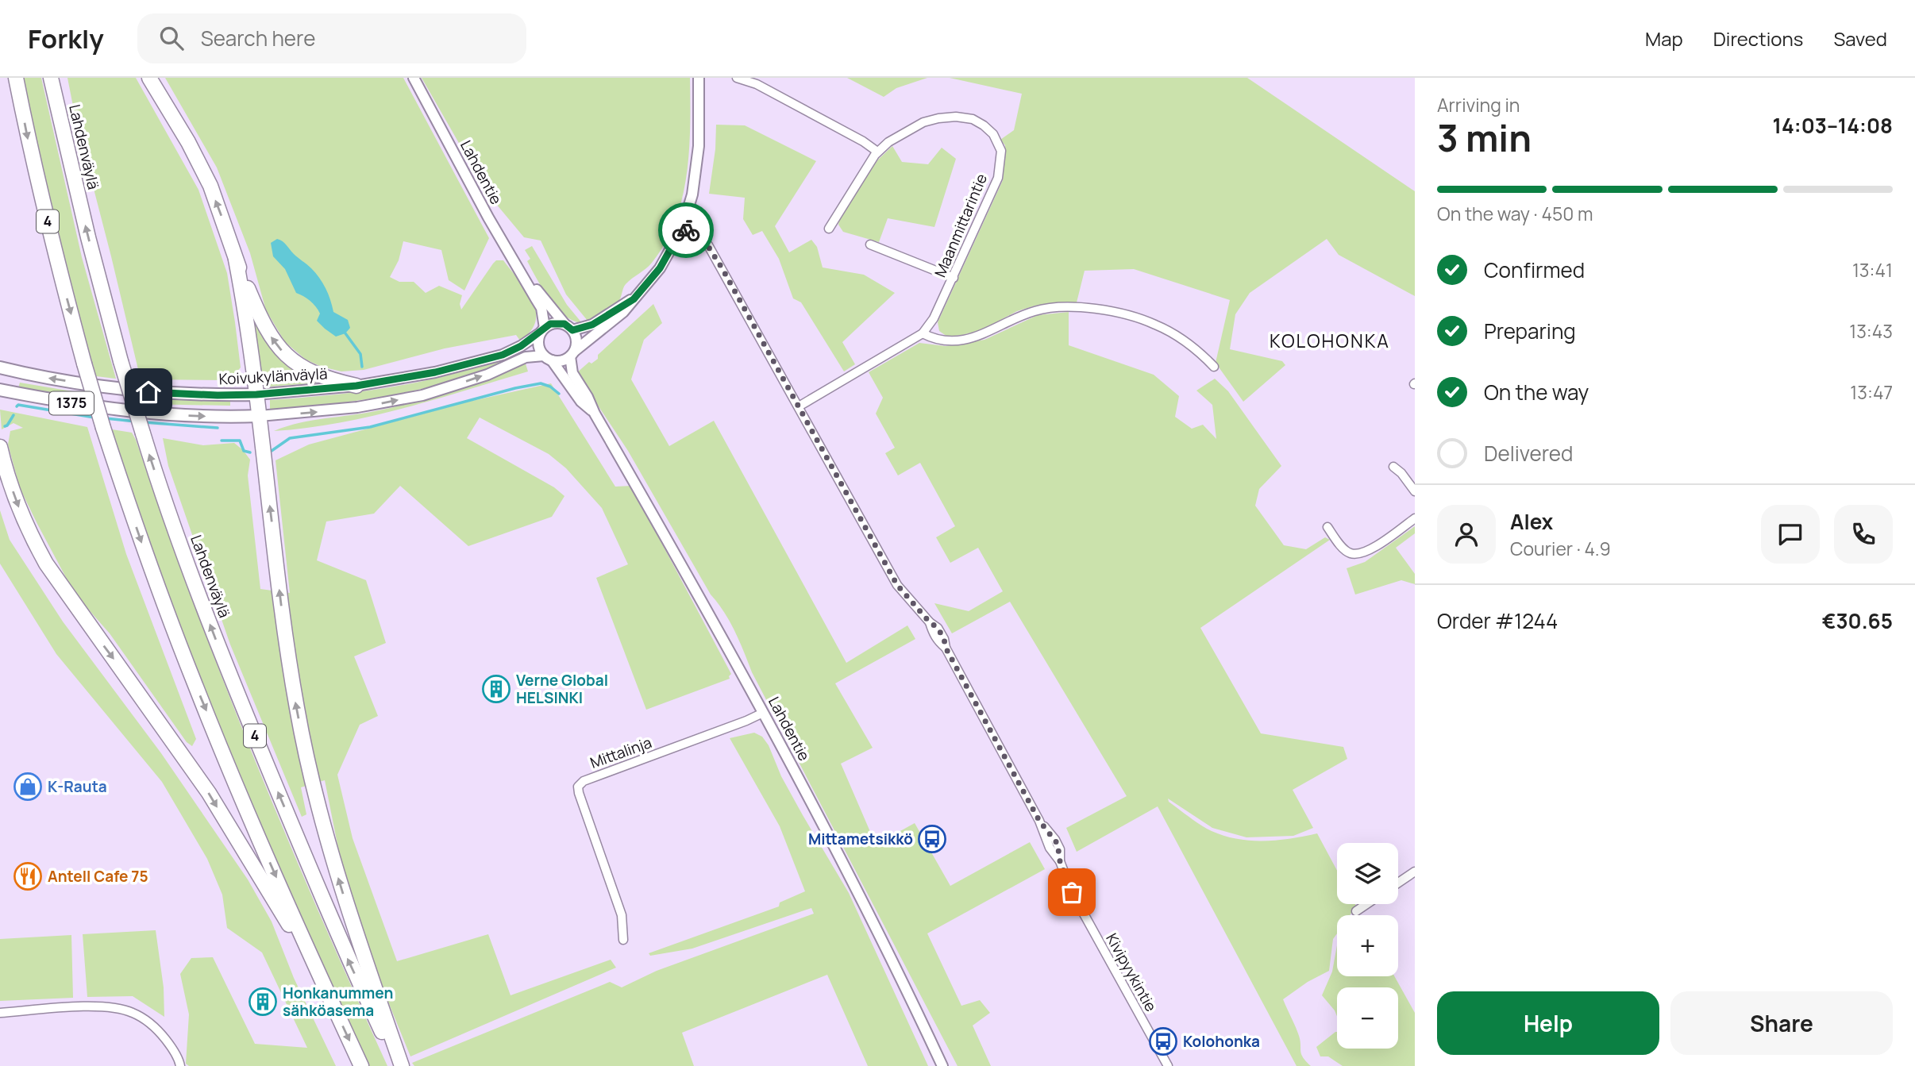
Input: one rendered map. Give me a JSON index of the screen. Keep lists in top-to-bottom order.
{
  "streets": {
    "highway": ["Lahdenväylä", "4"],
    "main road": ["Lahdentie", "Koivukylänväylä", "1375"],
    "street": ["Maanmittarintie", "Mittalinja", "Kivipyykintie"]
  },
  "crossings": [
    ["Lahdentie", "Koivukylänväylä"],
    ["Lahdentie", "1375"],
    ["Lahdentie", "Mittalinja"],
    ["Maanmittarintie", "Kivipyykintie"],
    ["Koivukylänväylä", "1375"]
  ],
  "districts": ["KOLOHONKA"],
  "places": {
    "building": ["Verne Global HELSINKI", "Honkanummen sähköasema"],
    "shop": ["K-Rauta"],
    "bus stop": ["Mittametsikkö", "Kolohonka"],
    "restaurant": ["Antell Cafe 75"]
  },
  "page": {
    "header": "Forkly",
    "search": "Search here",
    "nav": ["Map", "Directions", "Saved"],
    "heading": ["3 min", "Arriving in", "14:03–14:08"],
    "panel": [
      "Alex",
      "Courier · 4.9",
      "Order #1244",
      "€30.65"
    ],
    "bar": "On the way · 450 m",
    "list": [
      ["Confirmed", "13:41"],
      ["Preparing", "13:43"],
      ["On the way", "13:47"],
      "Delivered"
    ],
    "map_buttons": ["+", "−"],
    "buttons": ["Help", "Share"]
  }
}
